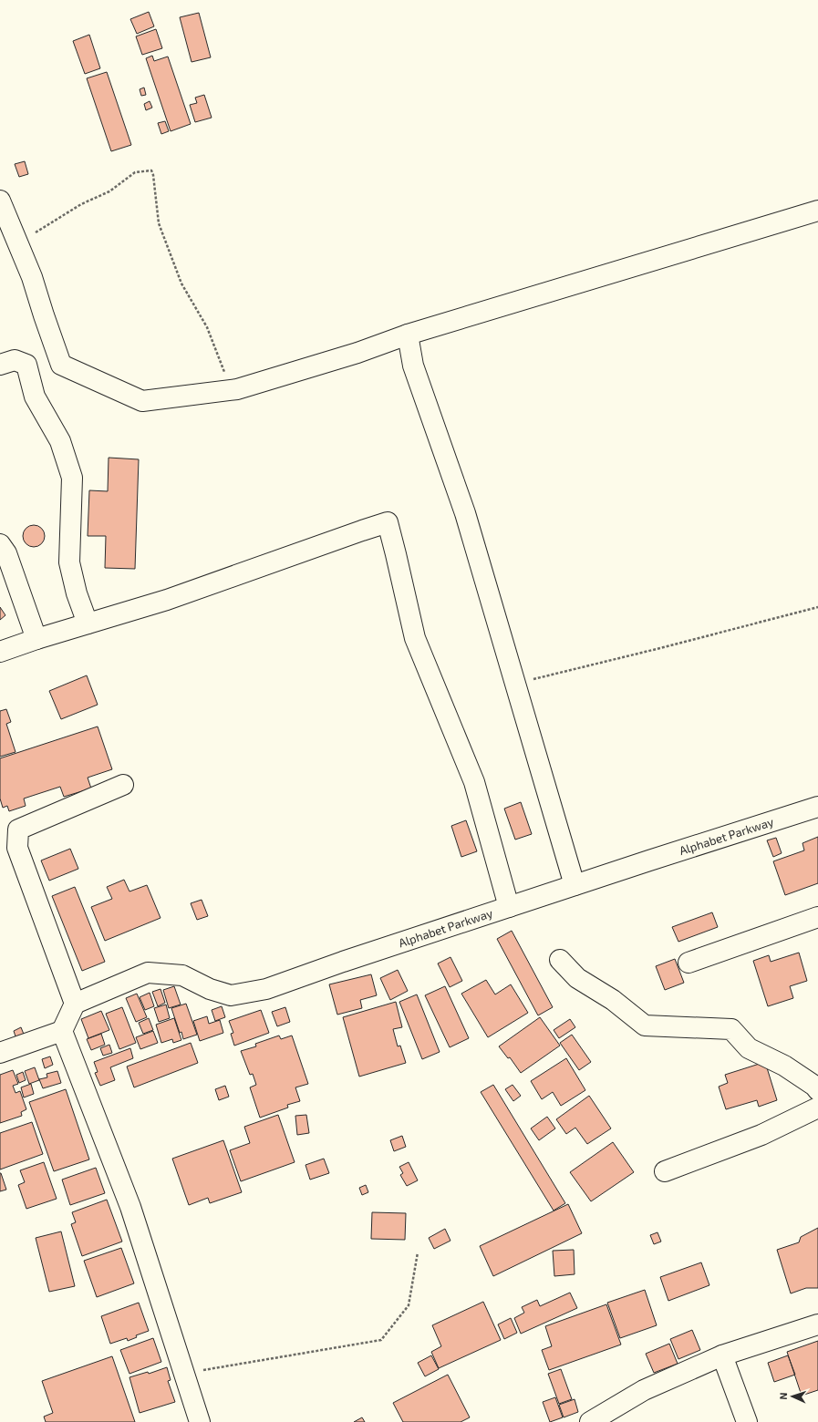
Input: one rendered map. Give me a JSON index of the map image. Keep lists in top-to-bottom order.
{
  "streets": {
    "street": ["Alphabet Parkway"]
  },
  "north": "left"
}
